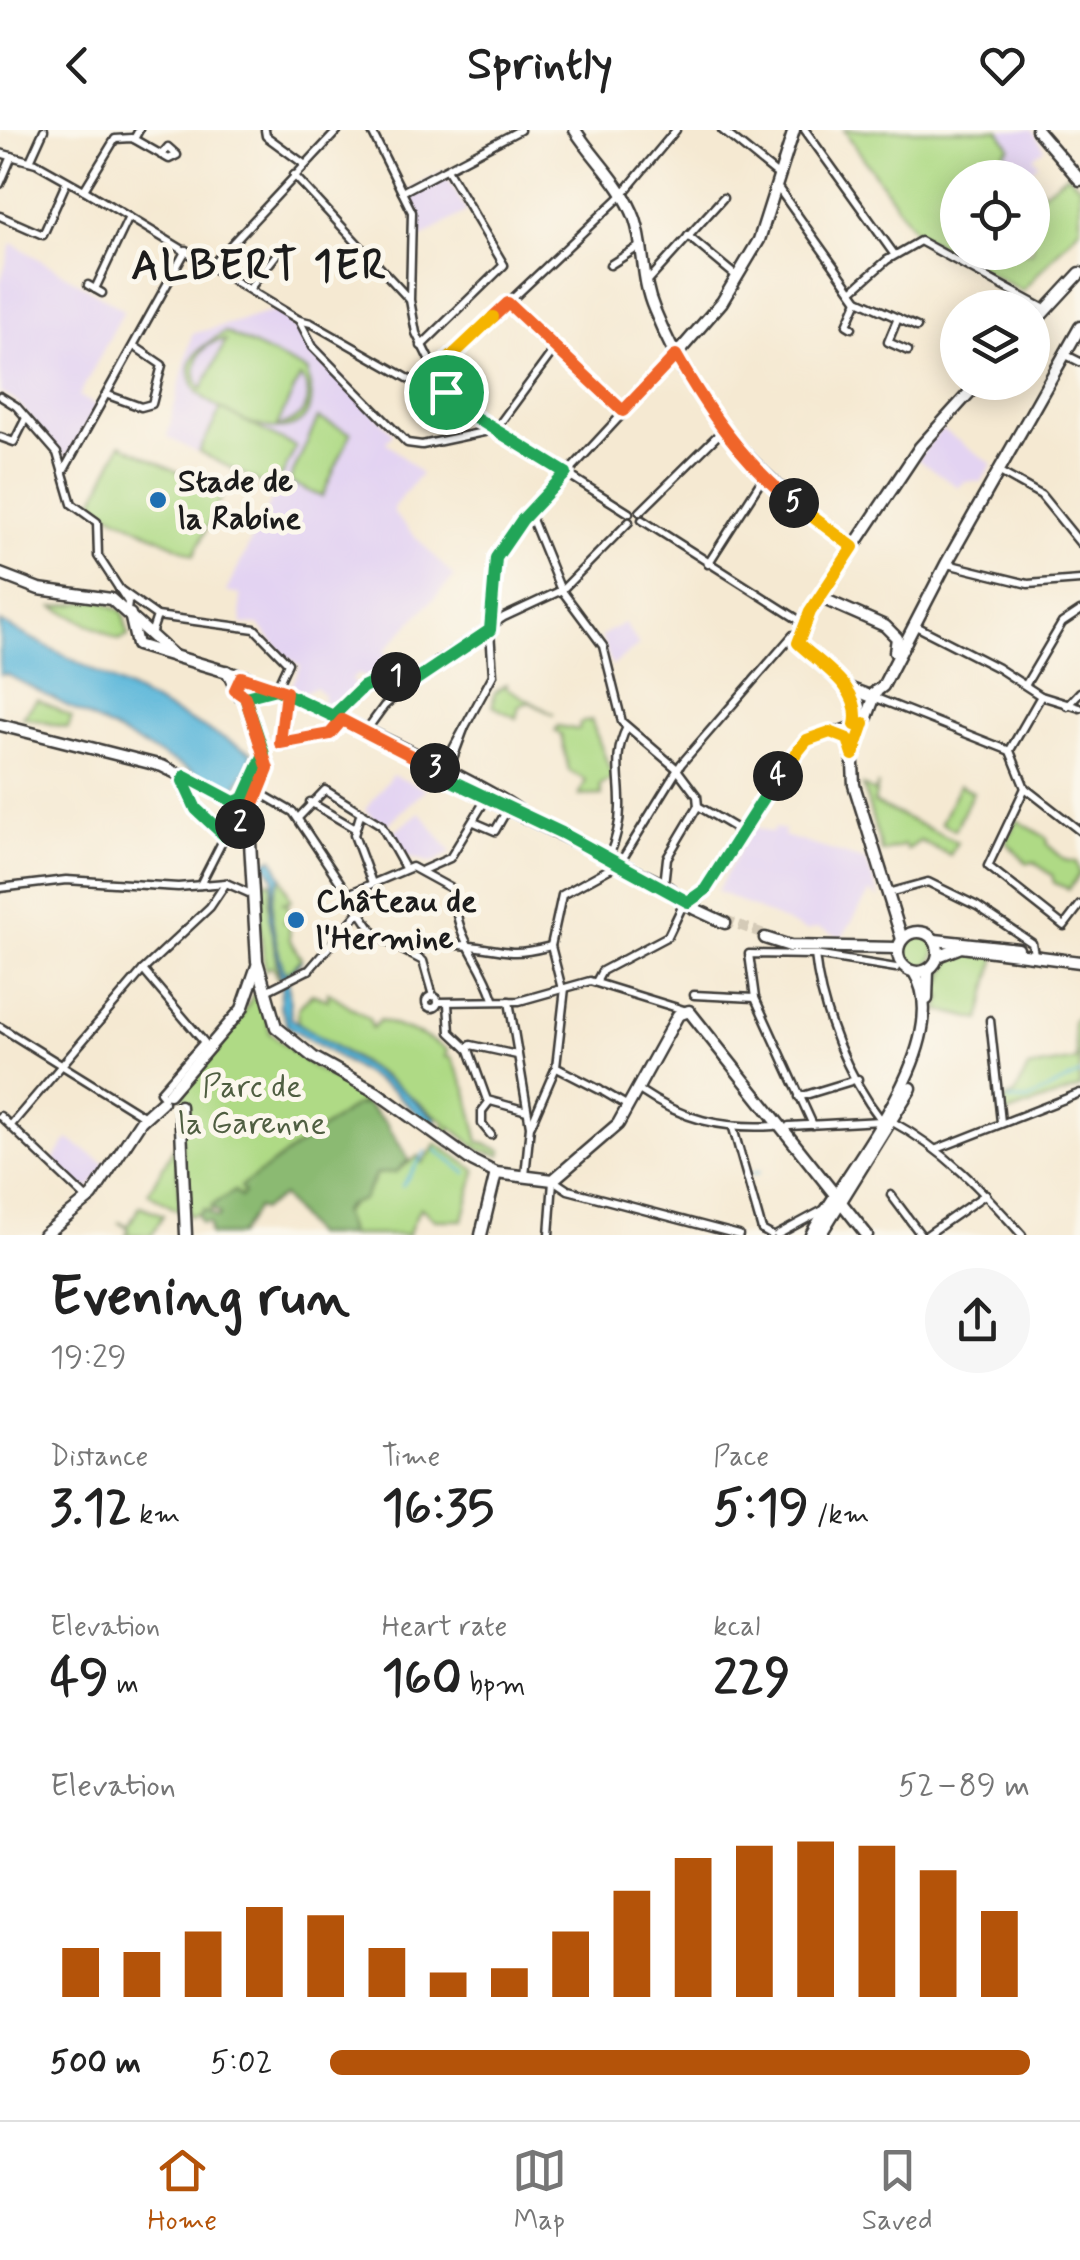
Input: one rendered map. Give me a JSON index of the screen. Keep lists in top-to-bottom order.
{
  "districts": ["ALBERT 1ER"],
  "parks": ["Parc de la Garenne"],
  "places": ["Stade de la Rabine", "Château de l'Hermine"],
  "page": {
    "header": "Sprintly",
    "pins": [
      "5",
      "1",
      "3",
      "4",
      "2"
    ],
    "heading": ["Evening run", "19:29"],
    "stats": [
      ["Distance", "3.12 km"],
      ["Time", "16:35"],
      ["Pace", "5:19 /km"],
      ["Elevation", "49 m"],
      ["Heart rate", "160 bpm"],
      ["kcal", "229"]
    ],
    "chart": ["Elevation", "52–89 m"],
    "list": [
      {
        "name": "500 m",
        "note": "5:02"
      }
    ],
    "tabs": ["Home", "Map", "Saved"]
  }
}
